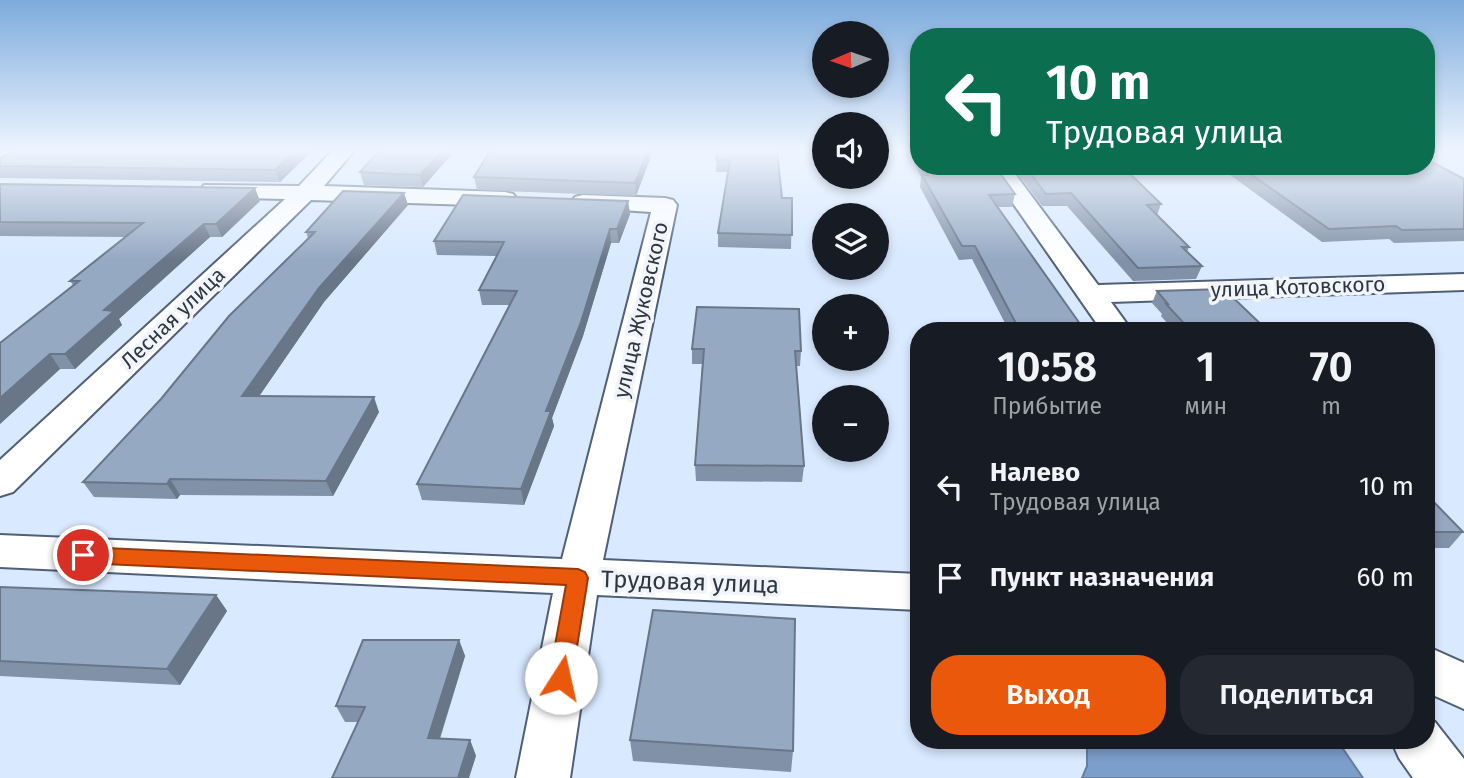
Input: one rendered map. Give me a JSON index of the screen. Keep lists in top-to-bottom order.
{
  "streets": {
    "street": [
      "улица Котовского",
      "улица Жуковского",
      "Лесная улица",
      "Трудовая улица"
    ]
  },
  "crossings": [
    ["улица Жуковского", "Лесная улица"],
    ["улица Жуковского", "Трудовая улица"]
  ],
  "north": "left",
  "page": {
    "map_buttons": ["+", "−"],
    "turn": ["10 m", "Трудовая улица"],
    "eta": [
      "10:58",
      "Прибытие",
      "1",
      "мин",
      "70",
      "m"
    ],
    "list": [
      {
        "name": "Налево",
        "note": "Трудовая улица",
        "value": "10 m"
      },
      {
        "name": "Пункт назначения",
        "value": "60 m"
      }
    ],
    "buttons": ["Выход", "Поделиться"]
  }
}
